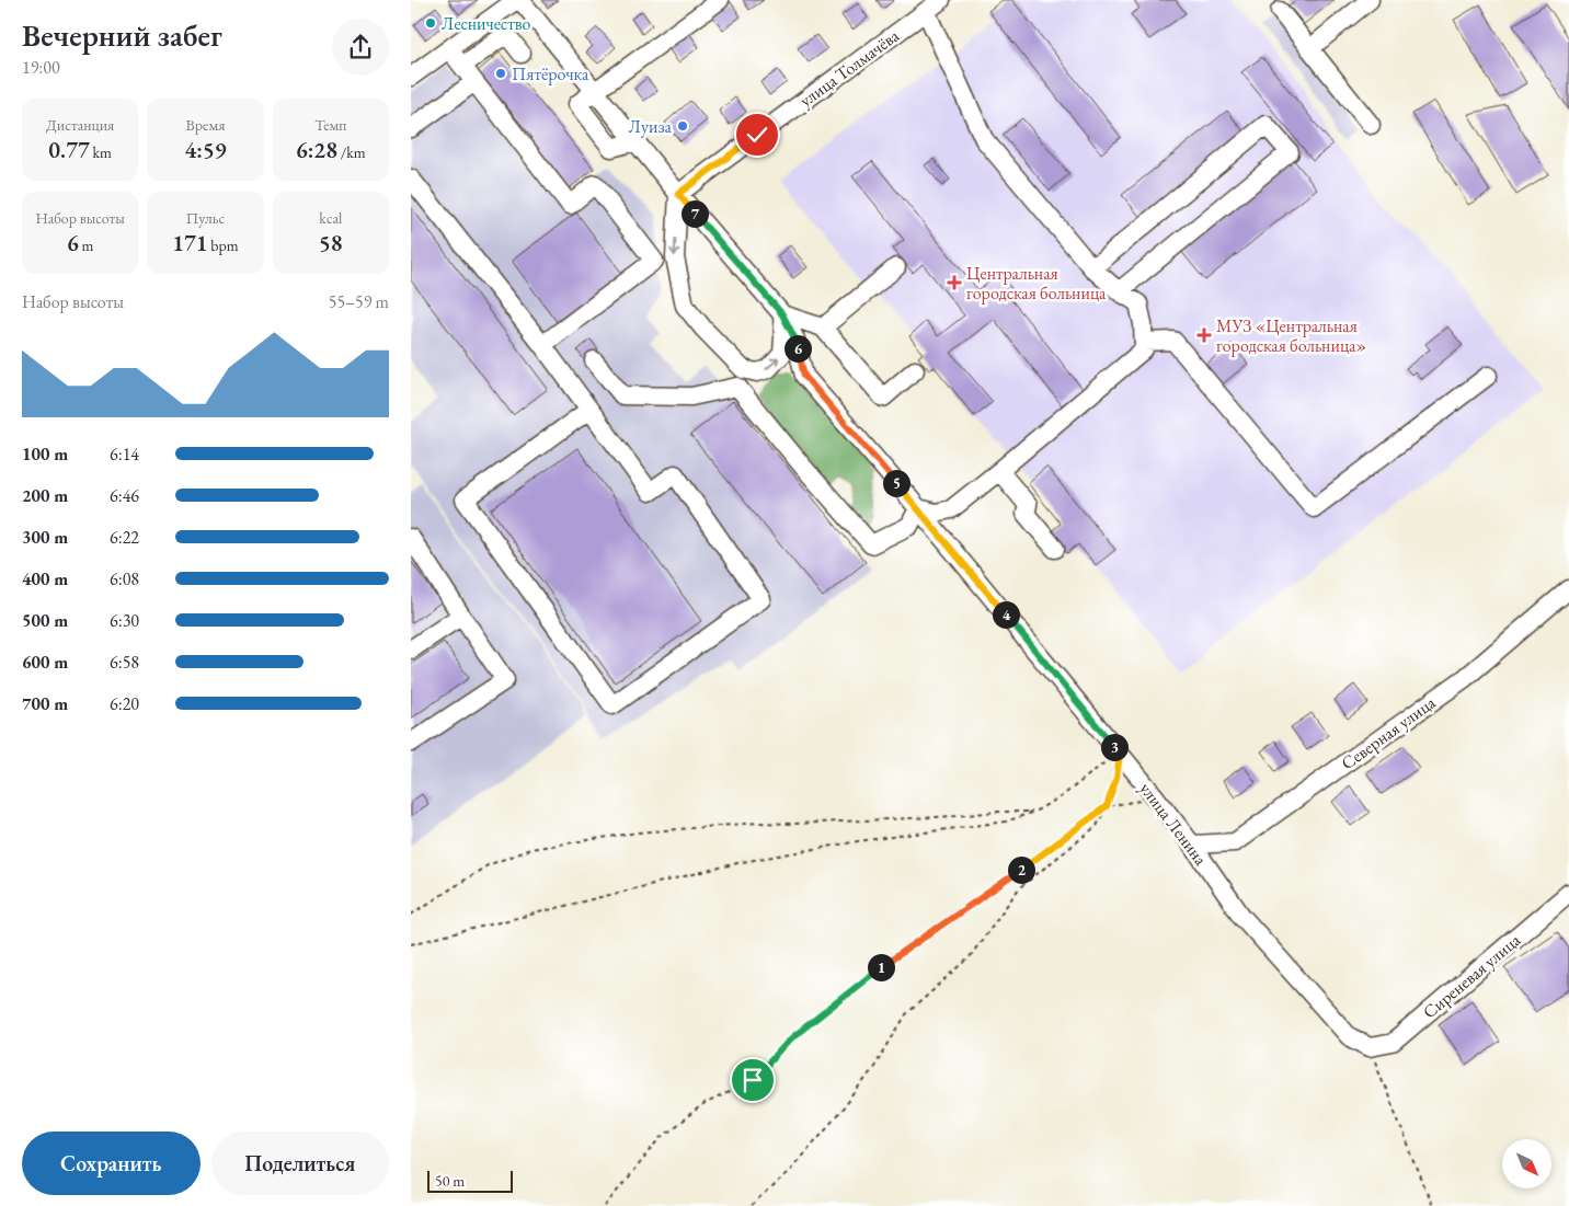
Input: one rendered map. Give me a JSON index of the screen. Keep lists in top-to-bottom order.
{
  "streets": {
    "street": [
      "улица Толмачёва",
      "Северная улица",
      "улица Ленина",
      "Сиреневая улица"
    ]
  },
  "crossings": [
    ["улица Толмачёва", "улица Ленина"],
    ["Северная улица", "улица Ленина"],
    ["улица Ленина", "Сиреневая улица"]
  ],
  "places": {
    "other": ["Лесничество", "Пятёрочка", "Луиза"],
    "health": ["Центральная городская больница", "МУЗ «Центральная городская больница»"]
  },
  "scale_bar": "50 m",
  "north": "bottom right",
  "page": {
    "heading": ["Вечерний забег", "19:00"],
    "stats": [
      ["Дистанция", "0.77 km"],
      ["Время", "4:59"],
      ["Темп", "6:28 /km"],
      ["Набор высоты", "6 m"],
      ["Пульс", "171 bpm"],
      ["kcal", "58"]
    ],
    "pins": [
      "7",
      "6",
      "5",
      "4",
      "3",
      "2",
      "1"
    ],
    "chart": ["Набор высоты", "55–59 m"],
    "list": [
      {
        "name": "100 m",
        "note": "6:14"
      },
      {
        "name": "200 m",
        "note": "6:46"
      },
      {
        "name": "300 m",
        "note": "6:22"
      },
      {
        "name": "400 m",
        "note": "6:08"
      },
      {
        "name": "500 m",
        "note": "6:30"
      },
      {
        "name": "600 m",
        "note": "6:58"
      },
      {
        "name": "700 m",
        "note": "6:20"
      }
    ],
    "buttons": ["Сохранить", "Поделиться"],
    "scale": "50 m"
  }
}
